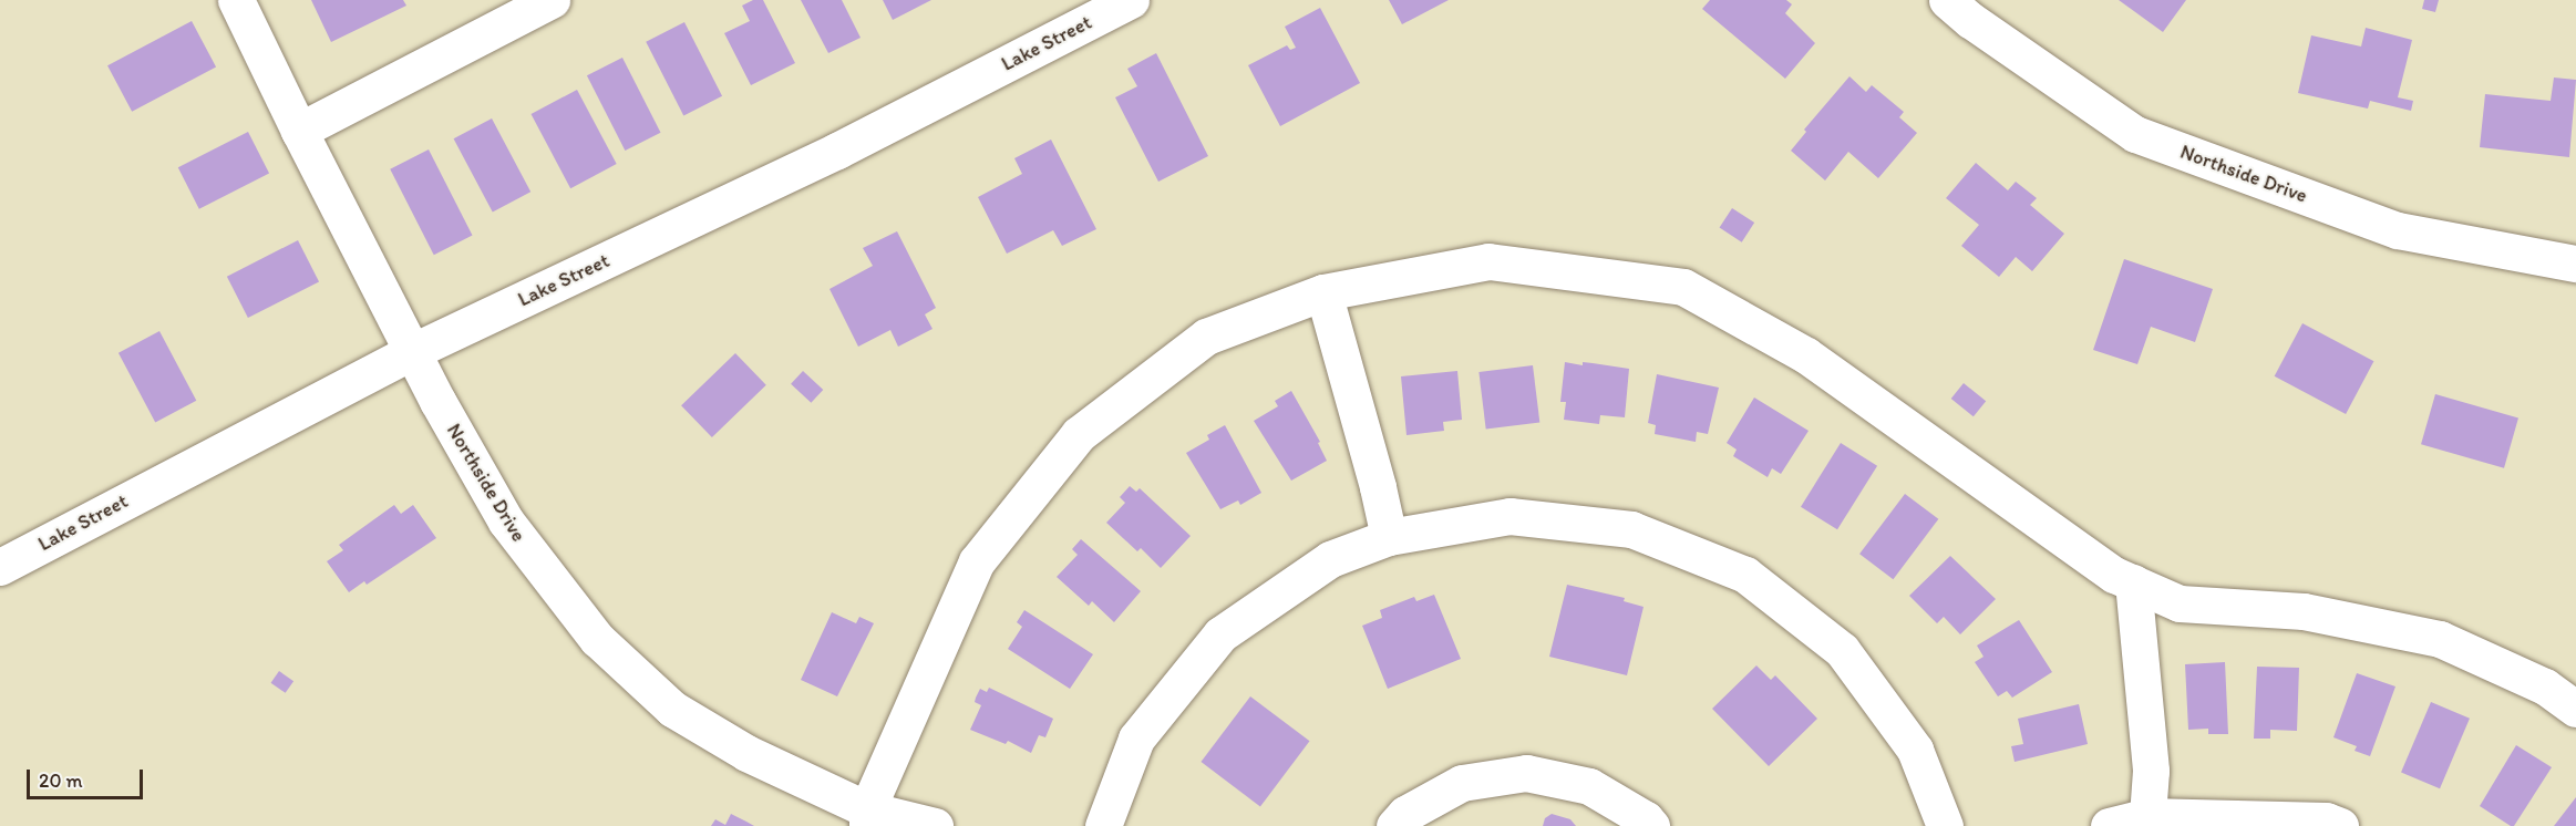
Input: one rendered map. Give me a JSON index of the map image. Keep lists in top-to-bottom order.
{
  "streets": {
    "street": ["Lake Street", "Northside Drive"]
  },
  "crossings": [
    ["Lake Street", "Northside Drive"]
  ],
  "scale_bar": "20 m"
}
